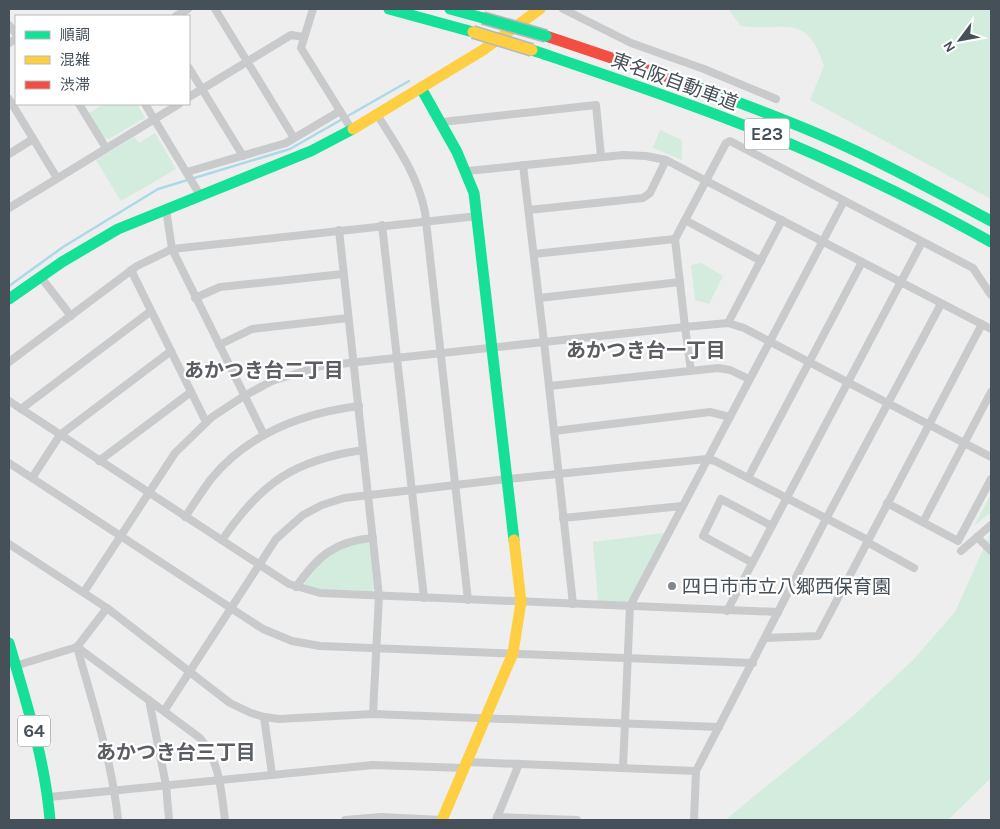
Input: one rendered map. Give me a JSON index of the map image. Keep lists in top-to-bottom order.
{
  "streets": {
    "main road": ["東名阪自動車道", "E23", "64"]
  },
  "districts": ["あかつき台一丁目", "あかつき台二丁目", "あかつき台三丁目"],
  "places": ["四日市市立八郷西保育園"],
  "legend": ["順調", "混雑", "渋滞"],
  "north": "bottom left"
}
